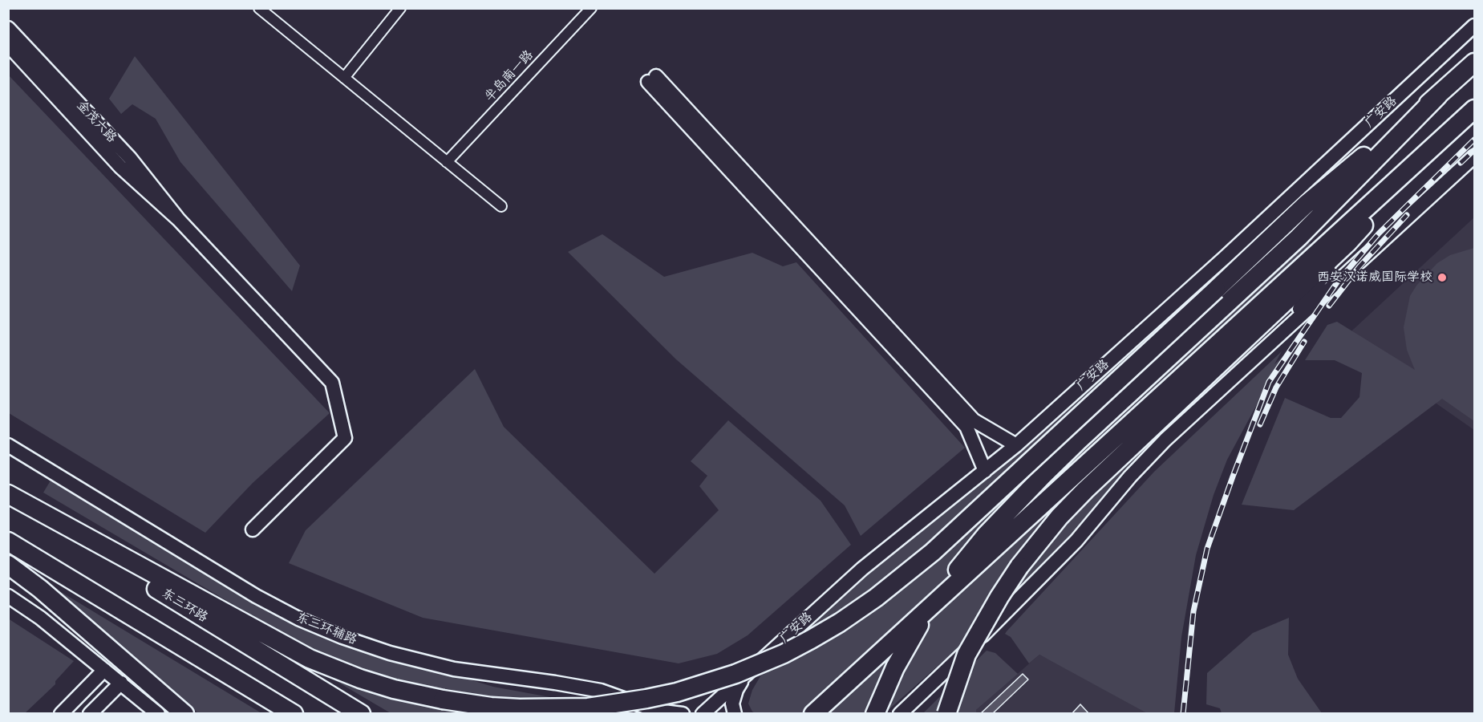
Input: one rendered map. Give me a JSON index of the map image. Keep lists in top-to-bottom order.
{
  "streets": {
    "highway": ["东三环路"],
    "main road": ["广安路", "金茂六路", "东三环辅路"],
    "street": ["半岛南一路"]
  },
  "places": ["西安汉诺威国际学校"]
}
